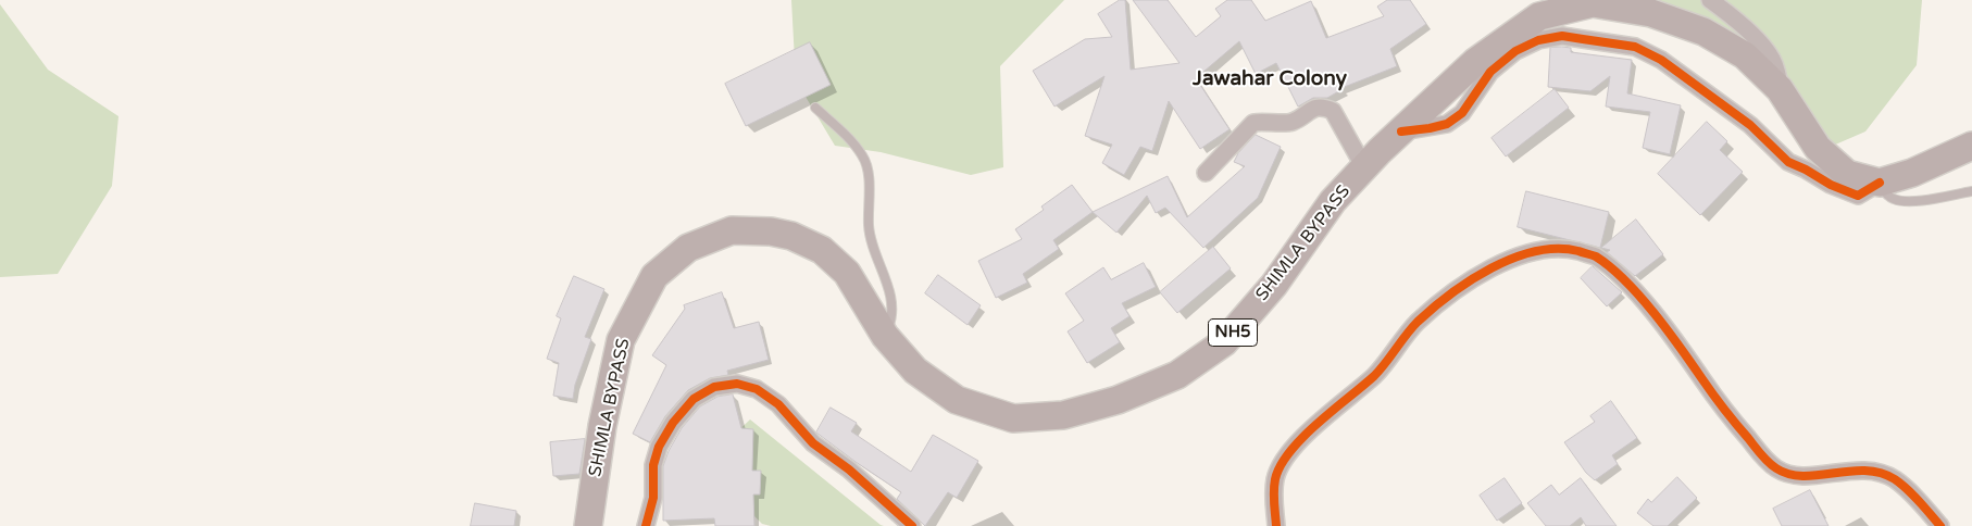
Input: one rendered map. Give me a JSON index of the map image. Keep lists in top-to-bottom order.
{
  "streets": {
    "highway": ["SHIMLA BYPASS", "NH5"]
  },
  "districts": ["Jawahar Colony"]
}
